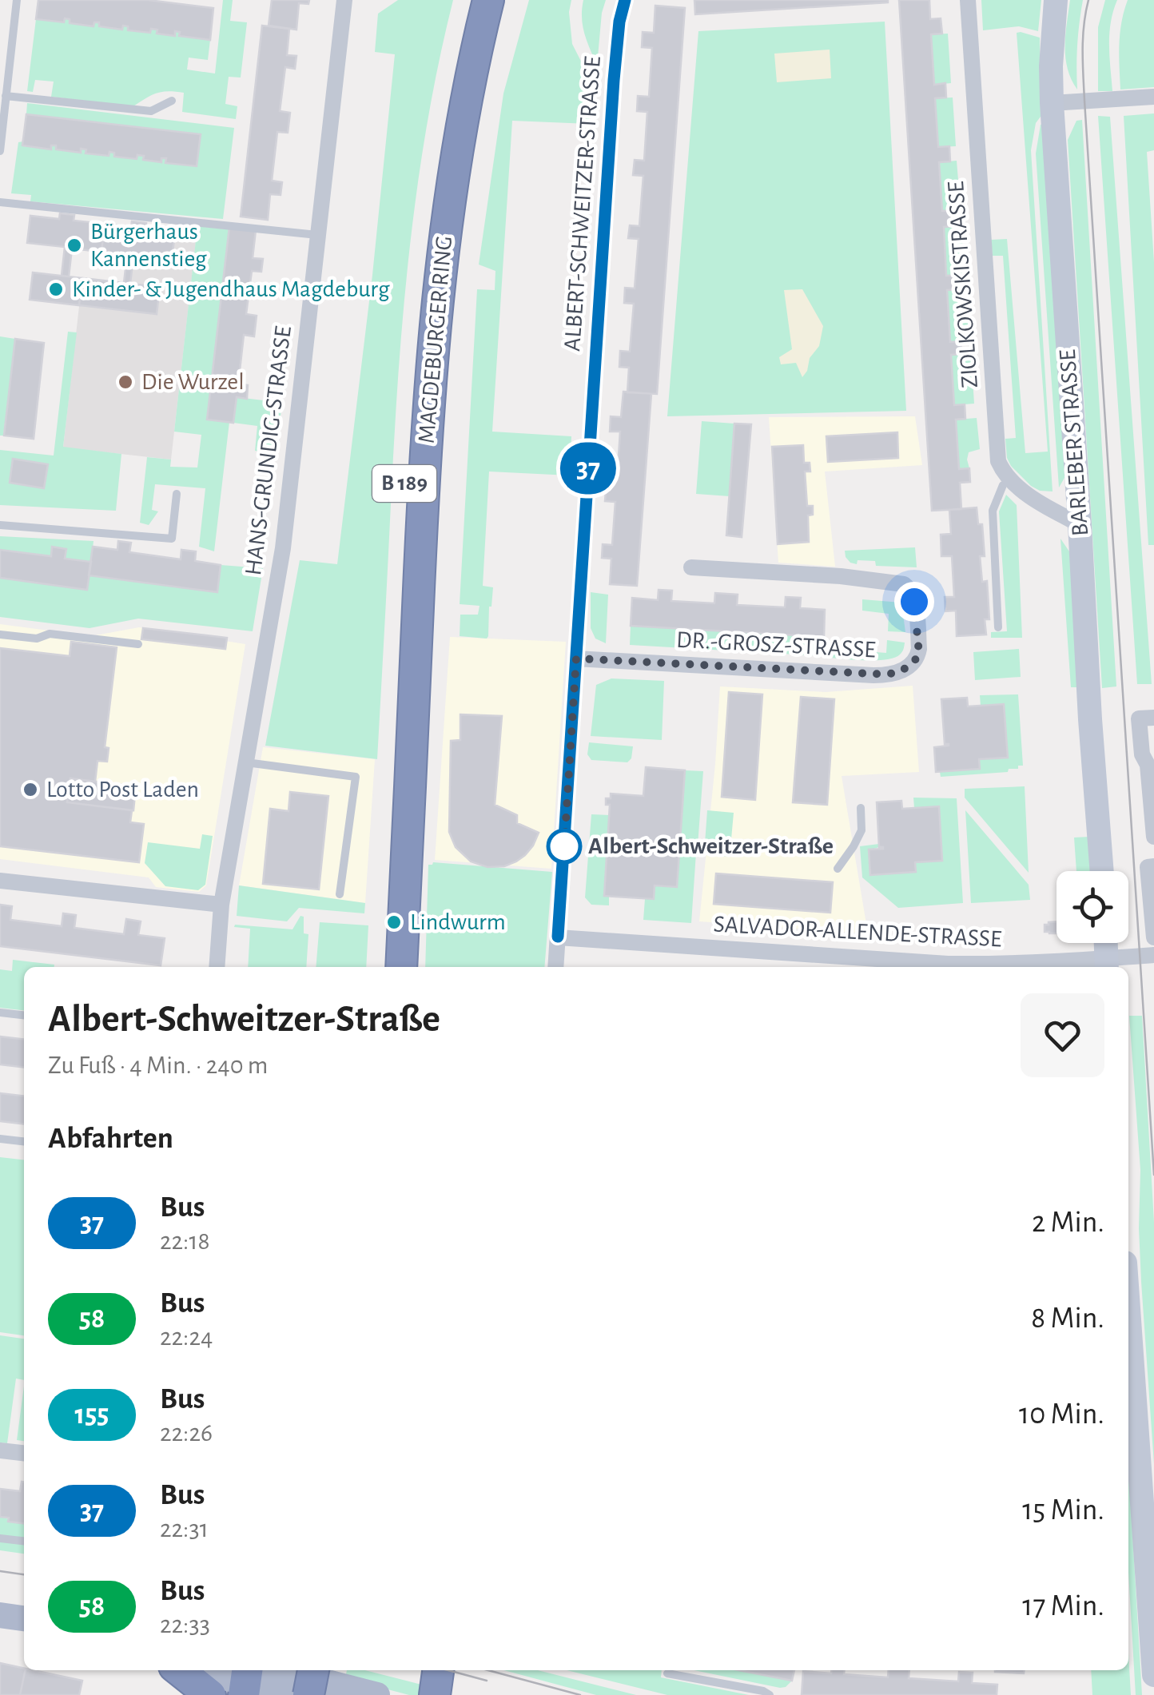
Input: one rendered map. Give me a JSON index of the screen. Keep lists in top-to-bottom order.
{
  "streets": {
    "highway": ["MAGDEBURGER RING", "B 189"],
    "street": [
      "ALBERT-SCHWEITZER-STRASSE",
      "ZIOLKOWSKISTRASSE",
      "BARLEBER STRASSE",
      "HANS-GRUNDIG-STRASSE",
      "DR.-GROSZ-STRASSE",
      "SALVADOR-ALLENDE-STRASSE"
    ]
  },
  "crossings": [
    ["ALBERT-SCHWEITZER-STRASSE", "DR.-GROSZ-STRASSE"],
    ["ALBERT-SCHWEITZER-STRASSE", "SALVADOR-ALLENDE-STRASSE"],
    ["ZIOLKOWSKISTRASSE", "BARLEBER STRASSE"]
  ],
  "places": [
    "Bürgerhaus Kannenstieg",
    "Kinder- & Jugendhaus Magdeburg",
    "Die Wurzel",
    "Lotto Post Laden",
    "Albert-Schweitzer-Straße",
    "Lindwurm"
  ],
  "lines": ["bus line 37"],
  "page": {
    "on_map": "37",
    "heading": [
      ["Albert-Schweitzer-Straße", "Zu Fuß · 4 Min. · 240 m"],
      "Abfahrten"
    ],
    "list": [
      {
        "mark": "37",
        "name": "Bus",
        "note": "22:18",
        "value": "2 Min."
      },
      {
        "mark": "58",
        "name": "Bus",
        "note": "22:24",
        "value": "8 Min."
      },
      {
        "mark": "155",
        "name": "Bus",
        "note": "22:26",
        "value": "10 Min."
      },
      {
        "mark": "37",
        "name": "Bus",
        "note": "22:31",
        "value": "15 Min."
      },
      {
        "mark": "58",
        "name": "Bus",
        "note": "22:33",
        "value": "17 Min."
      }
    ]
  }
}
